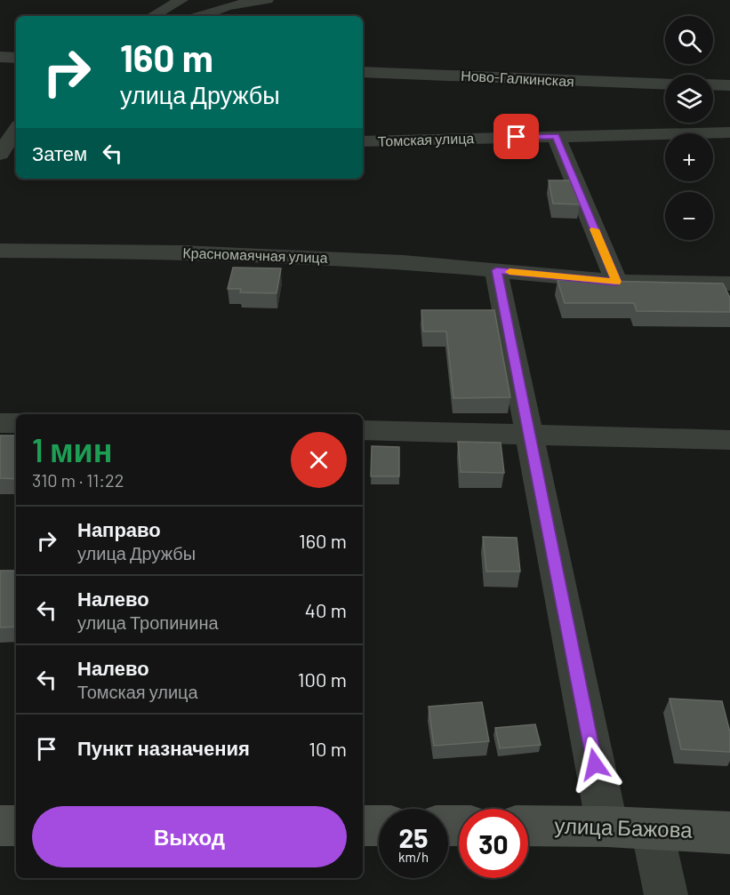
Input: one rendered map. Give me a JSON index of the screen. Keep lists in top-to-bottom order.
{
  "streets": {
    "main road": ["улица Бажова"],
    "street": ["Ново-Галкинская", "Томская улица", "Красномаячная улица"]
  },
  "page": {
    "map_buttons": ["+", "−"],
    "turn": ["160 m", "улица Дружбы"],
    "then": "Затем",
    "heading": ["1 мин", "310 m · 11:22"],
    "list": [
      {
        "name": "Направо",
        "note": "улица Дружбы",
        "value": "160 m"
      },
      {
        "name": "Налево",
        "note": "улица Тропинина",
        "value": "40 m"
      },
      {
        "name": "Налево",
        "note": "Томская улица",
        "value": "100 m"
      },
      {
        "name": "Пункт назначения",
        "value": "10 m"
      }
    ],
    "buttons": "Выход",
    "speed": "25 km/h",
    "limit": "30"
  }
}
